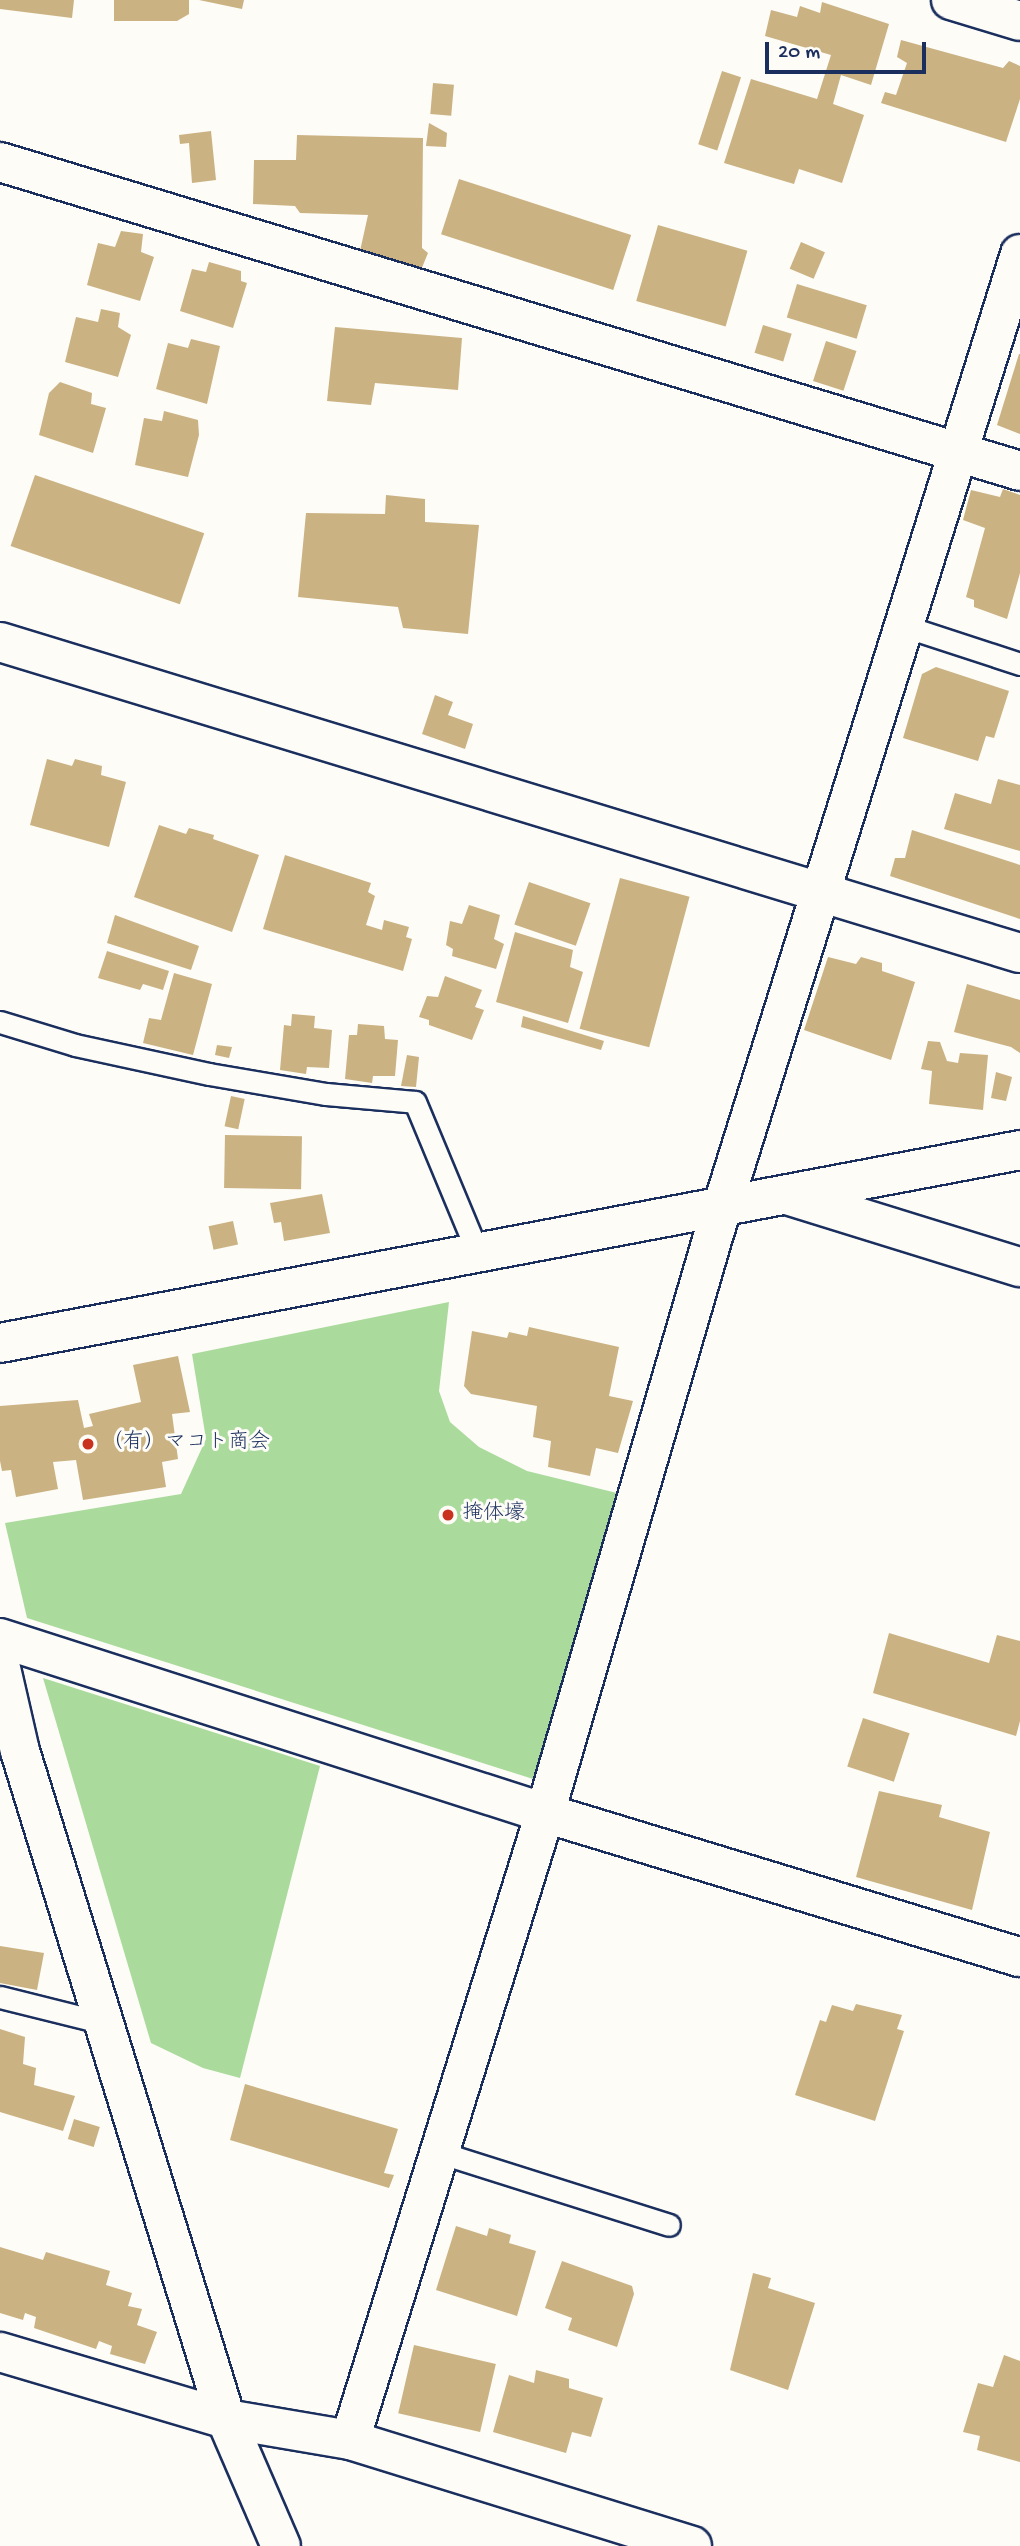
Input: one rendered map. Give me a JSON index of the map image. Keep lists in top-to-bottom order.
{
  "places": ["（有）マコト商会", "掩体壕"],
  "scale_bar": "20 m"
}
